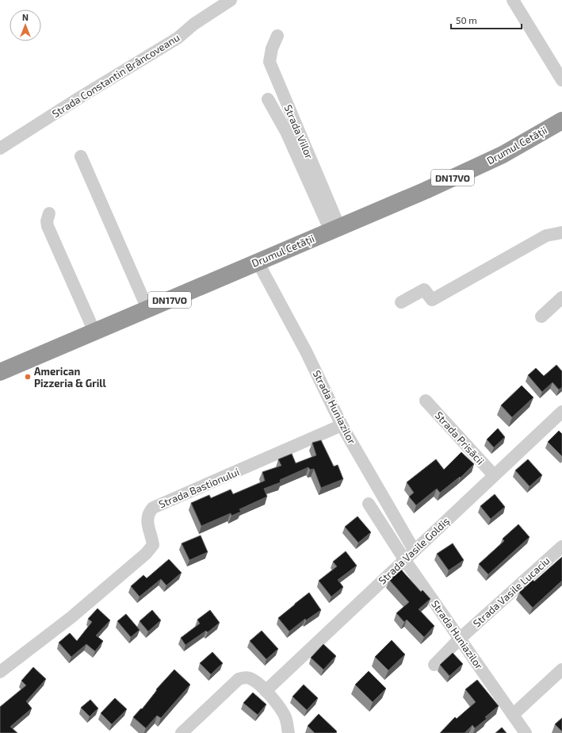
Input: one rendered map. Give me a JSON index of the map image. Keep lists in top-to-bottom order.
{
  "streets": {
    "highway": ["Drumul Cetății", "DN17VO"],
    "street": [
      "Strada Constantin Brâncoveanu",
      "Strada Viilor",
      "Strada Huniazilor",
      "Strada Prisăcii",
      "Strada Bastionului",
      "Strada Vasile Goldiș",
      "Strada Vasile Lucaciu"
    ]
  },
  "crossings": [
    ["Strada Viilor", "Drumul Cetății"],
    ["Drumul Cetății", "Strada Huniazilor"],
    ["Strada Huniazilor", "Strada Bastionului"],
    ["Strada Huniazilor", "Strada Vasile Goldiș"],
    ["Strada Huniazilor", "Strada Vasile Lucaciu"],
    ["Strada Prisăcii", "Strada Vasile Goldiș"]
  ],
  "places": ["American Pizzeria & Grill"],
  "scale_bar": "50 m",
  "north": "top"
}
